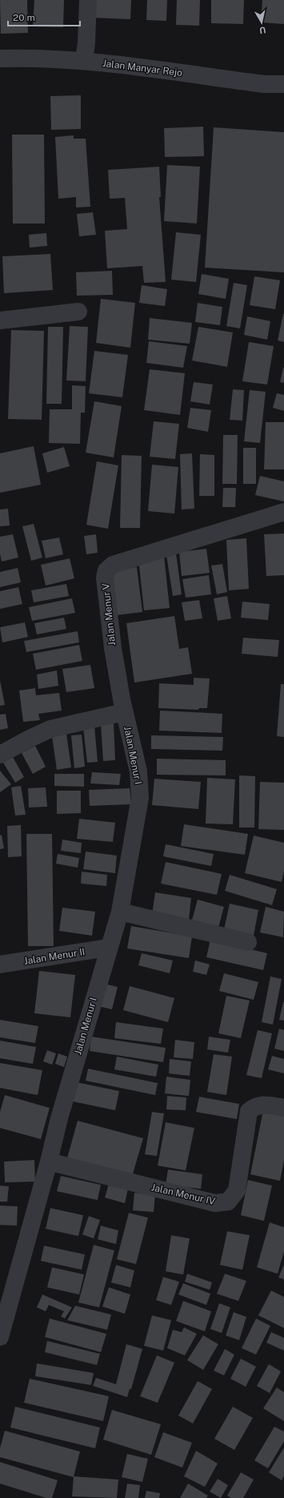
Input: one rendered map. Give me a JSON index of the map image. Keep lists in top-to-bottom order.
{
  "streets": {
    "street": [
      "Jalan Manyar Rejo",
      "Jalan Menur V",
      "Jalan Menur I",
      "Jalan Menur II",
      "Jalan Menur IV"
    ]
  },
  "crossings": [
    ["Jalan Menur V", "Jalan Menur I"],
    ["Jalan Menur I", "Jalan Menur II"],
    ["Jalan Menur I", "Jalan Menur IV"]
  ],
  "scale_bar": "20 m",
  "north": "bottom"
}
